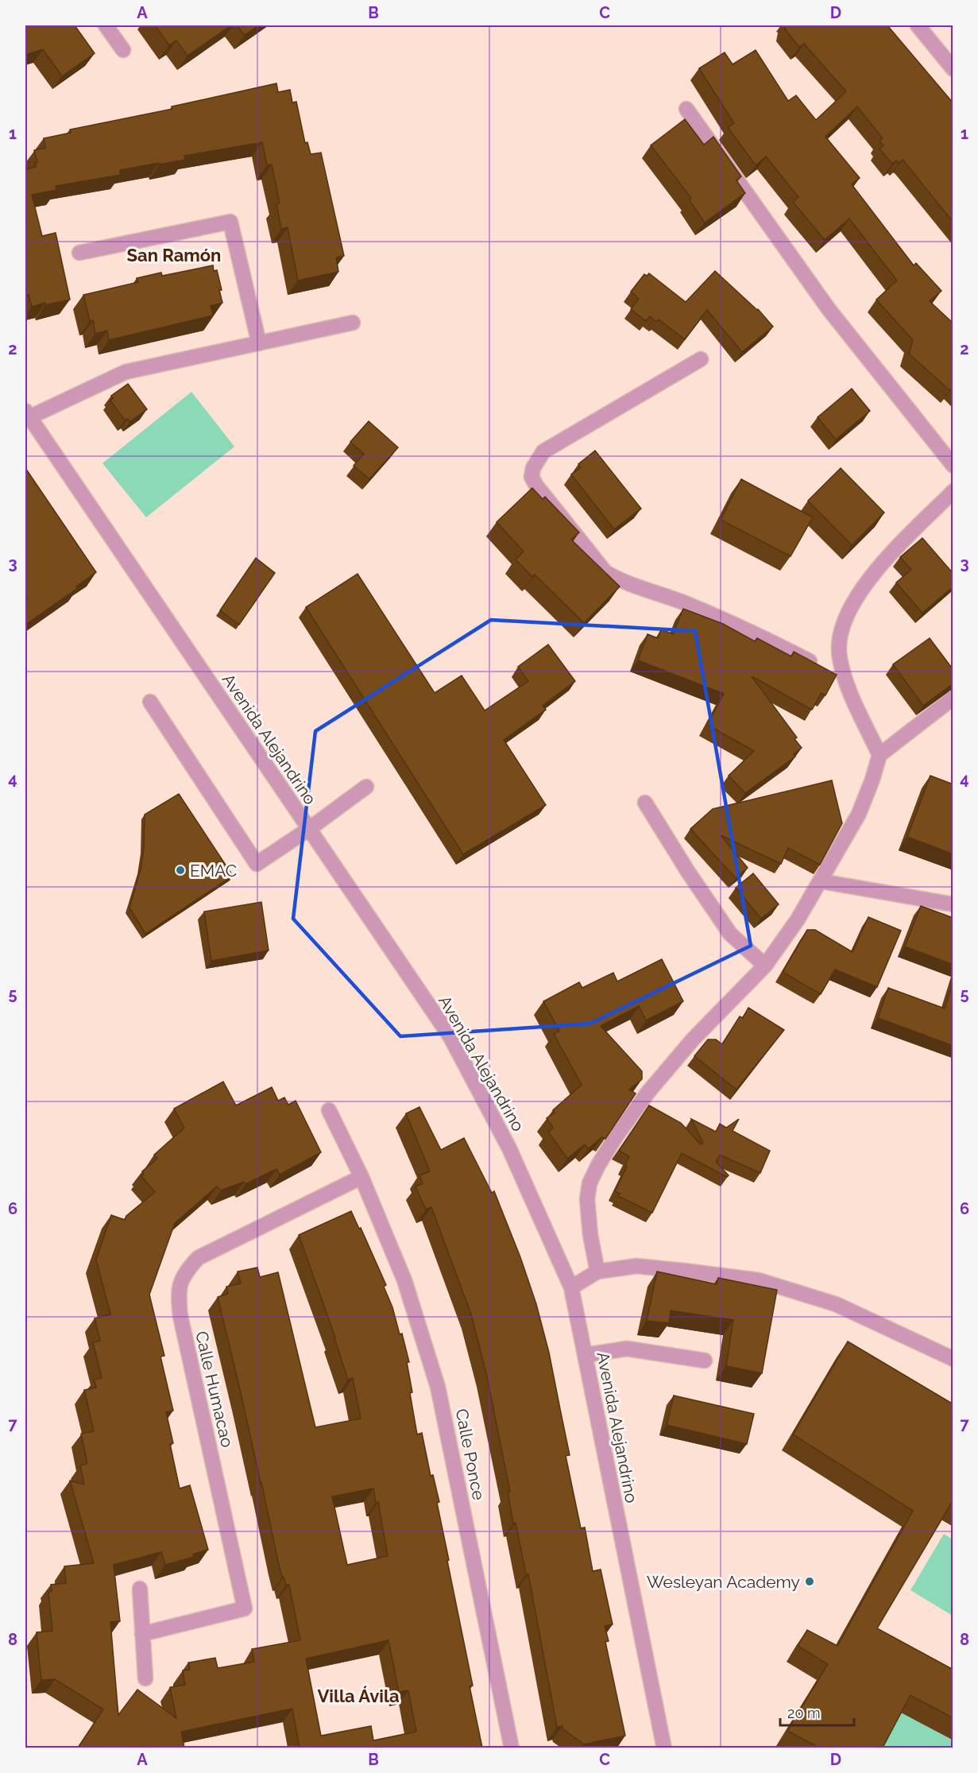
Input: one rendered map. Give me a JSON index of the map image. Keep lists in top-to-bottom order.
{
  "streets": {
    "street": ["Avenida Alejandrino", "Calle Humacao", "Calle Ponce"]
  },
  "crossings": [
    ["Calle Humacao", "Calle Ponce"]
  ],
  "districts": ["San Ramón", "Villa Ávila"],
  "places": ["EMAC", "Wesleyan Academy"],
  "scale_bar": "20 m",
  "grid": {
    "columns": [
      "A",
      "B",
      "C",
      "D"
    ],
    "rows": [
      "1",
      "2",
      "3",
      "4",
      "5",
      "6",
      "7",
      "8"
    ]
  }
}
